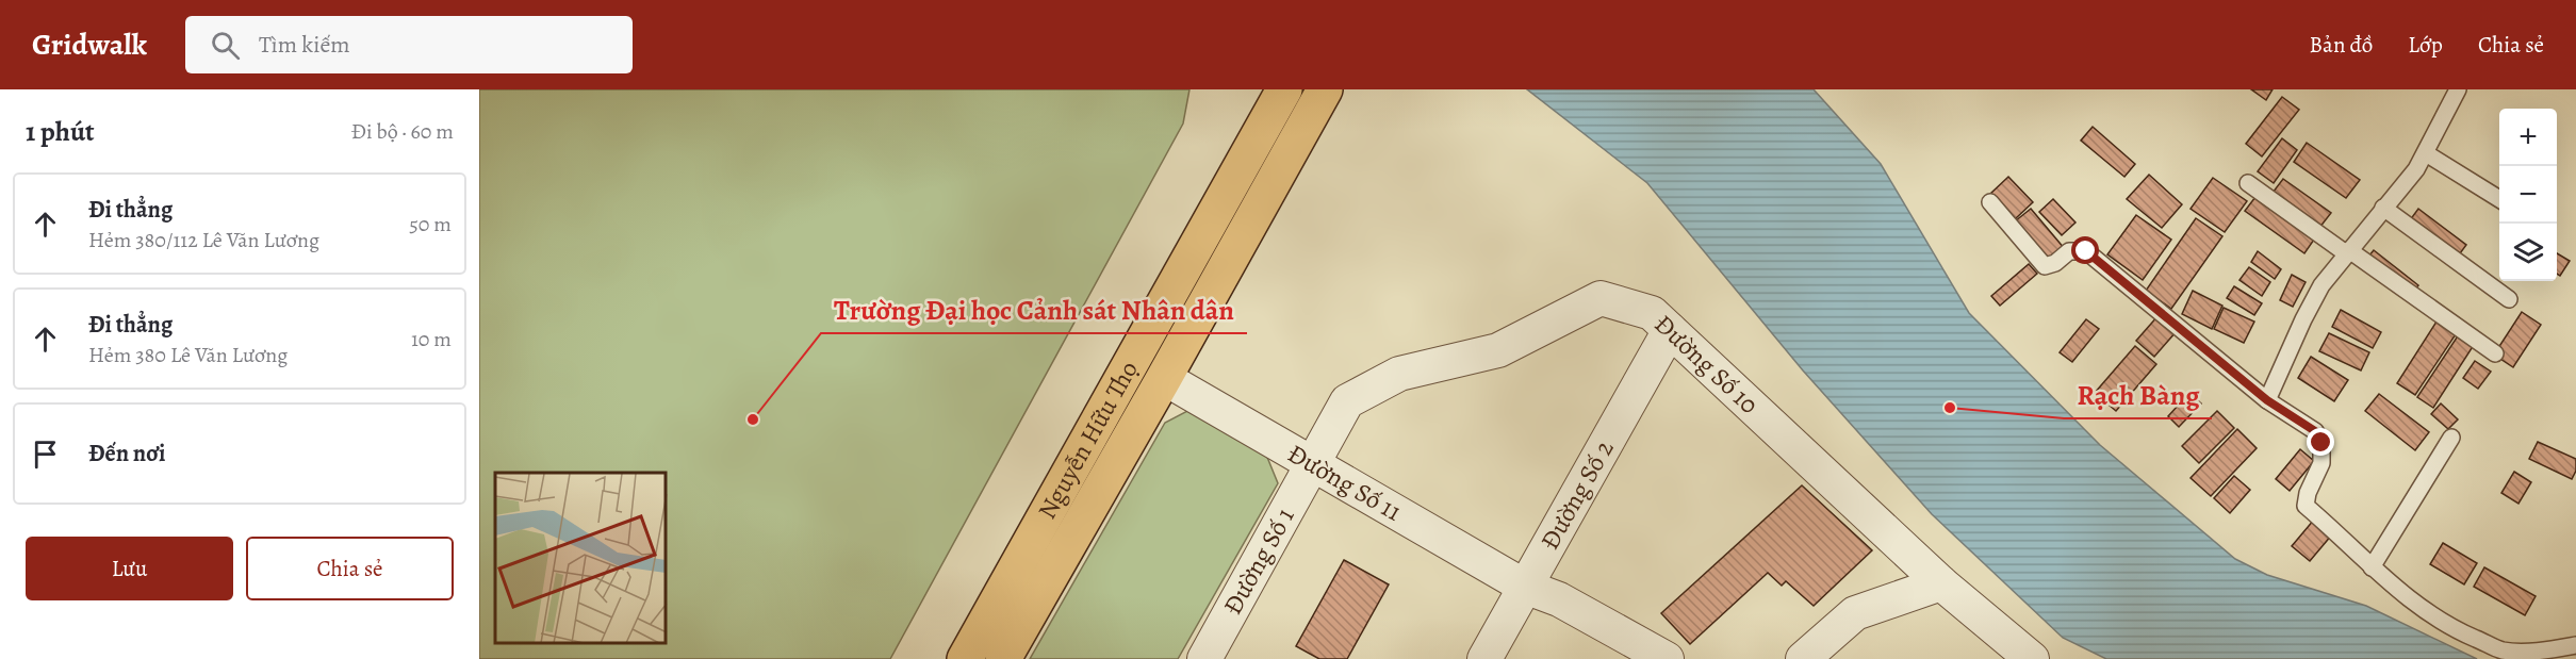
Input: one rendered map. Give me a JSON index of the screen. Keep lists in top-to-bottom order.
{
  "streets": {
    "main road": ["Nguyễn Hữu Thọ"],
    "street": [
      "Đường Số 10",
      "Đường Số 11",
      "Đường Số 2",
      "Đường Số 1"
    ]
  },
  "crossings": [
    ["Đường Số 10", "Đường Số 11"],
    ["Đường Số 10", "Đường Số 2"],
    ["Đường Số 10", "Đường Số 1"],
    ["Nguyễn Hữu Thọ", "Đường Số 11"],
    ["Đường Số 11", "Đường Số 2"],
    ["Đường Số 11", "Đường Số 1"]
  ],
  "places": ["Rạch Bàng", "Trường Đại học Cảnh sát Nhân dân"],
  "page": {
    "header": "Gridwalk",
    "search": "Tìm kiếm",
    "nav": ["Bản đồ", "Lớp", "Chia sẻ"],
    "heading": ["1 phút", "Đi bộ · 60 m"],
    "map_buttons": ["+", "−"],
    "list": [
      ["Đi thẳng", "Hẻm 380/112 Lê Văn Lương", "50 m"],
      ["Đi thẳng", "Hẻm 380 Lê Văn Lương", "10 m"],
      "Đến nơi"
    ],
    "buttons": ["Lưu", "Chia sẻ"]
  }
}
